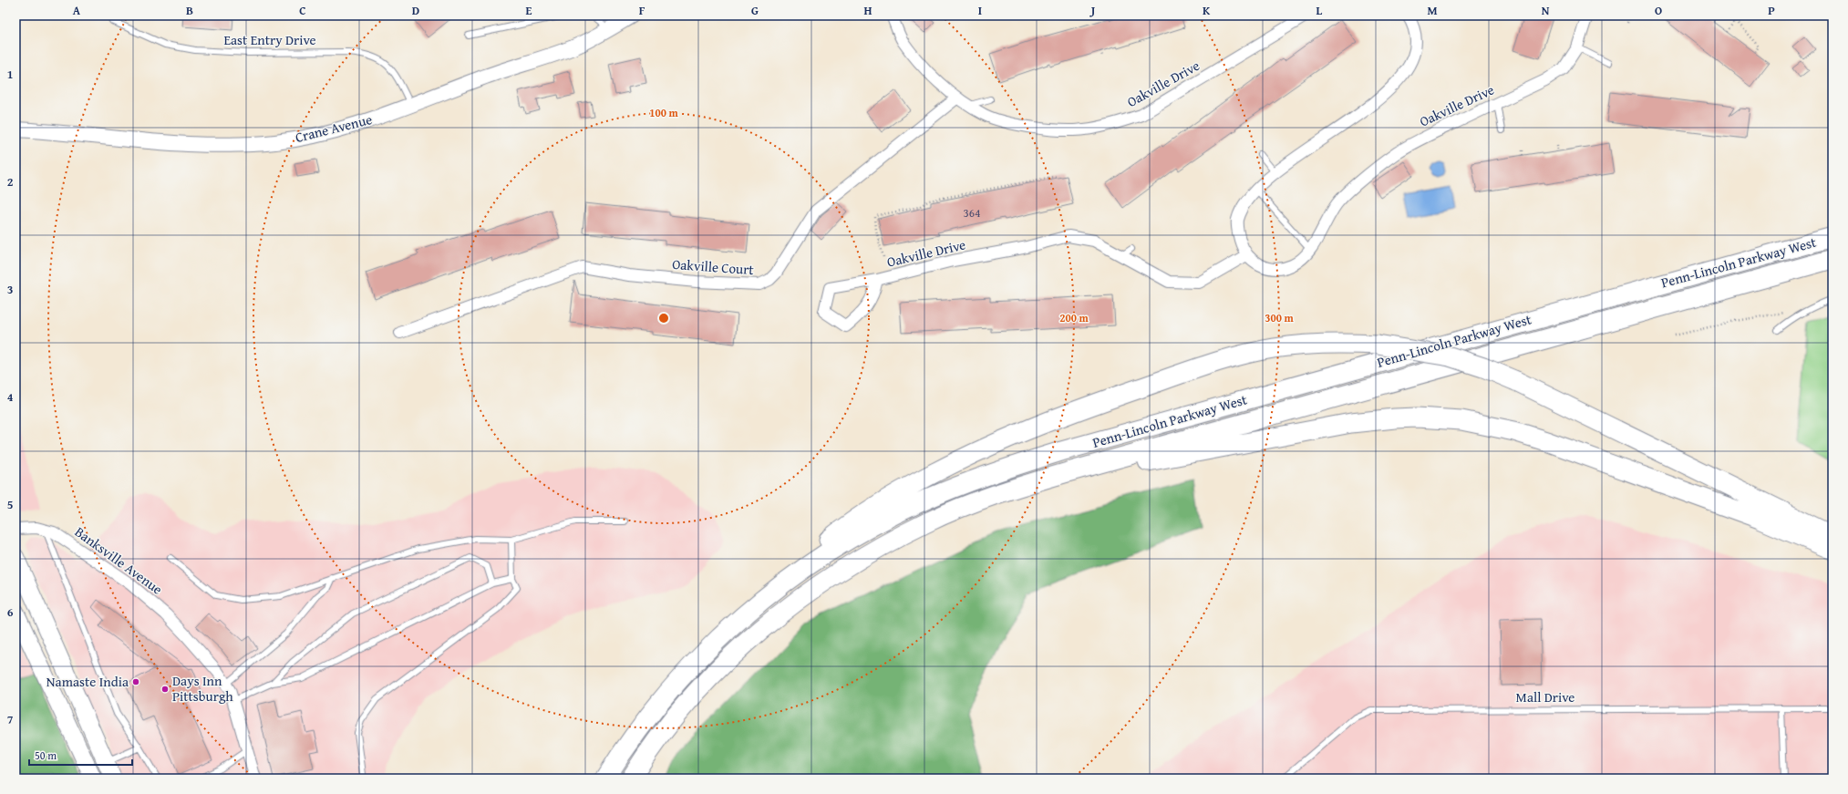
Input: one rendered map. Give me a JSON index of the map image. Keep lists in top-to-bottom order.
{
  "streets": {
    "highway": ["Penn-Lincoln Parkway West"],
    "street": [
      "Oakville Drive",
      "Crane Avenue",
      "Oakville Court",
      "Banksville Avenue"
    ],
    "lane": ["East Entry Drive", "Mall Drive"]
  },
  "crossings": [
    ["East Entry Drive", "Crane Avenue"],
    ["Oakville Drive", "Oakville Court"]
  ],
  "places": ["Namaste India", "Days Inn Pittsburgh"],
  "house_numbers": ["364"],
  "scale_bar": "50 m",
  "grid": {
    "columns": [
      "A",
      "B",
      "C",
      "D",
      "E",
      "F",
      "G",
      "H",
      "I",
      "J",
      "K",
      "L",
      "M",
      "N",
      "O",
      "P"
    ],
    "rows": [
      "1",
      "2",
      "3",
      "4",
      "5",
      "6",
      "7"
    ]
  },
  "rings": ["100 m", "200 m", "300 m"]
}
